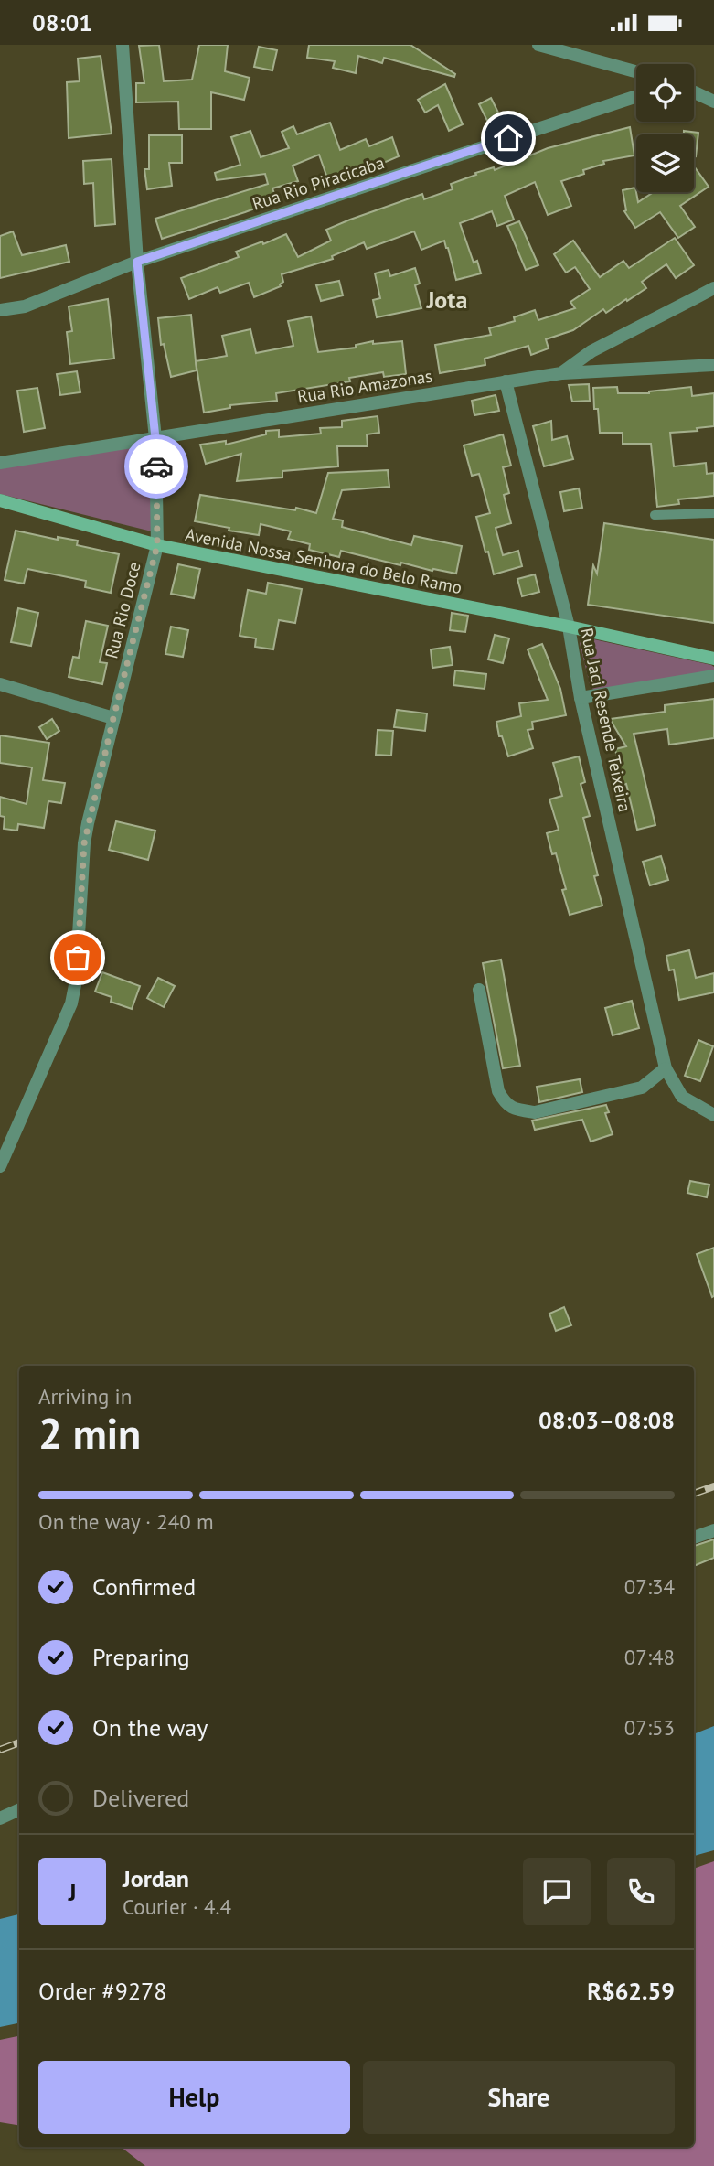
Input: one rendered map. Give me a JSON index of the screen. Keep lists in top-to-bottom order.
{
  "streets": {
    "street": [
      "Rua Rio Piracicaba",
      "Rua Rio Amazonas",
      "Avenida Nossa Senhora do Belo Ramo",
      "Rua Rio Doce",
      "Rua Jaci Resende Teixeira"
    ]
  },
  "crossings": [
    ["Rua Rio Piracicaba", "Rua Rio Doce"],
    ["Rua Rio Amazonas", "Rua Rio Doce"],
    ["Rua Rio Amazonas", "Rua Jaci Resende Teixeira"],
    ["Avenida Nossa Senhora do Belo Ramo", "Rua Rio Doce"],
    ["Avenida Nossa Senhora do Belo Ramo", "Rua Jaci Resende Teixeira"]
  ],
  "districts": ["Jota"],
  "page": {
    "status": "08:01",
    "heading": ["2 min", "Arriving in", "08:03–08:08"],
    "panel": [
      "Jordan",
      "Courier · 4.4",
      "Order #9278",
      "R$62.59"
    ],
    "bar": "On the way · 240 m",
    "list": [
      ["Confirmed", "07:34"],
      ["Preparing", "07:48"],
      ["On the way", "07:53"],
      "Delivered"
    ],
    "round": "J",
    "buttons": ["Help", "Share"]
  }
}
